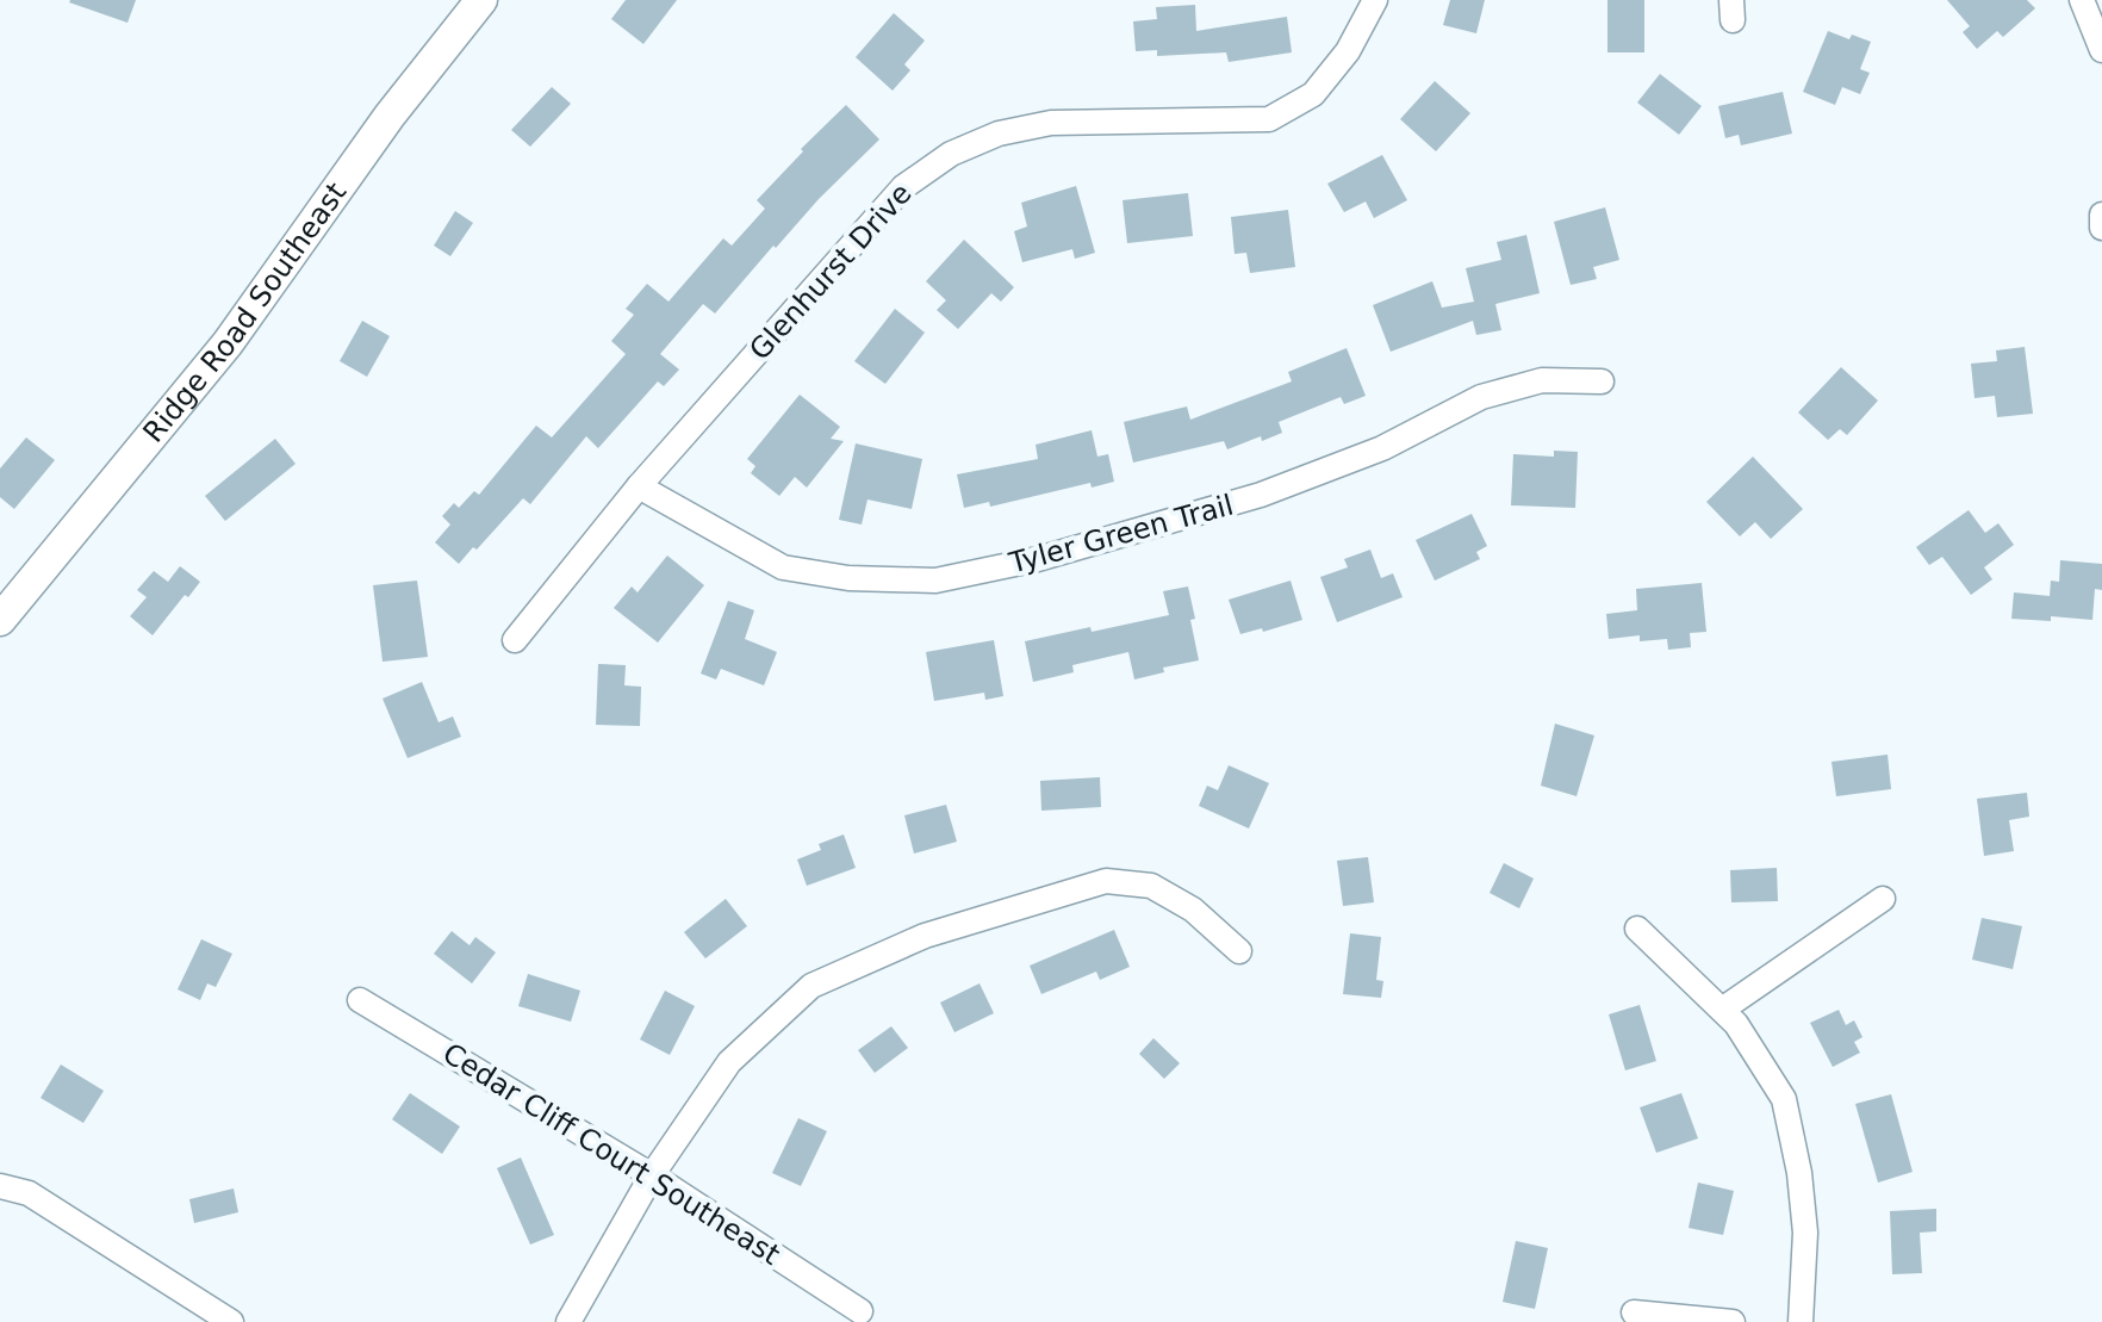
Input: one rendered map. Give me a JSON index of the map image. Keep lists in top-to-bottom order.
{
  "streets": {
    "street": [
      "Glenhurst Drive",
      "Ridge Road Southeast",
      "Tyler Green Trail",
      "Cedar Cliff Court Southeast"
    ]
  },
  "crossings": [
    ["Glenhurst Drive", "Tyler Green Trail"]
  ]
}
